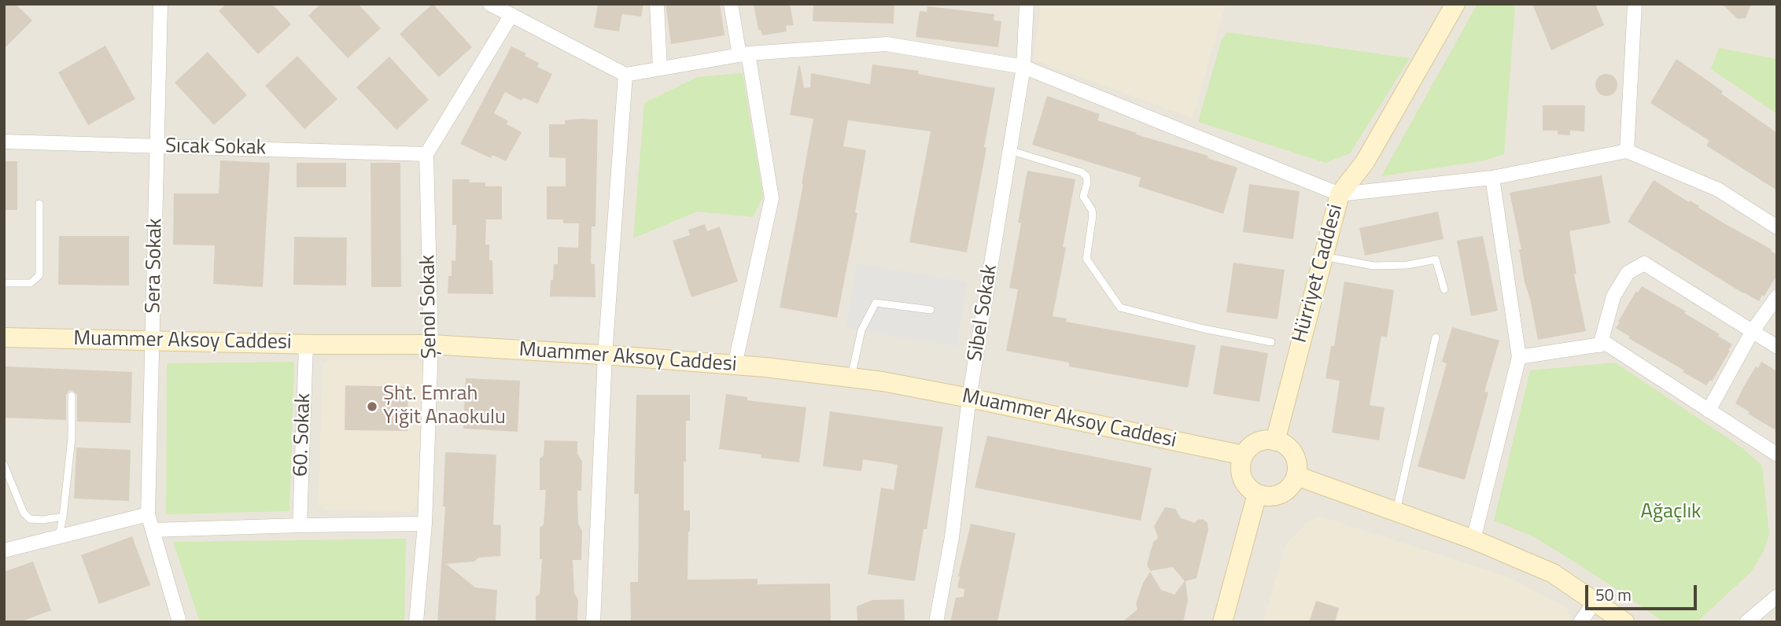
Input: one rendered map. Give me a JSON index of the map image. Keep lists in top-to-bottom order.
{
  "streets": {
    "street": [
      "Sıcak Sokak",
      "Sera Sokak",
      "Hürriyet Caddesi",
      "Şenol Sokak",
      "Sibel Sokak",
      "Muammer Aksoy Caddesi",
      "60. Sokak"
    ]
  },
  "crossings": [
    ["Sıcak Sokak", "Sera Sokak"],
    ["Sıcak Sokak", "Şenol Sokak"],
    ["Sera Sokak", "Muammer Aksoy Caddesi"],
    ["Hürriyet Caddesi", "Muammer Aksoy Caddesi"],
    ["Şenol Sokak", "Muammer Aksoy Caddesi"],
    ["Sibel Sokak", "Muammer Aksoy Caddesi"],
    ["Muammer Aksoy Caddesi", "60. Sokak"]
  ],
  "parks": ["Ağaçlık"],
  "places": ["Şht. Emrah Yiğit Anaokulu"],
  "scale_bar": "50 m"
}
